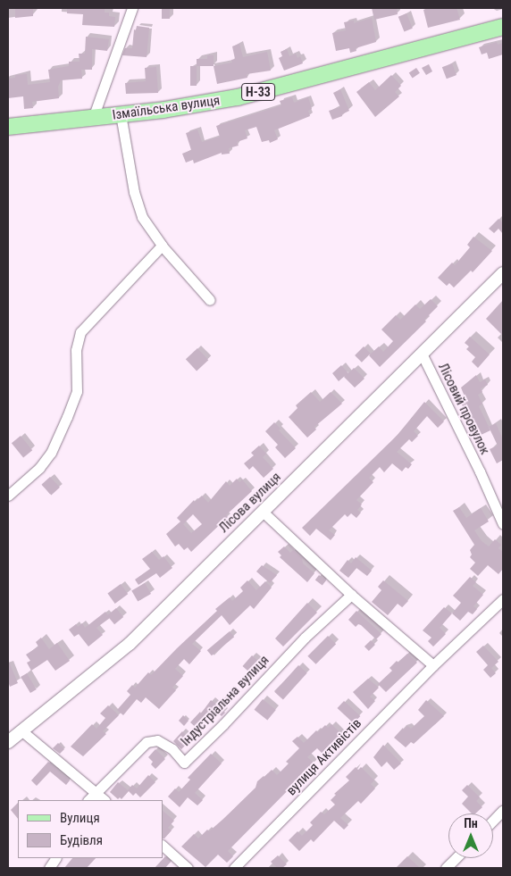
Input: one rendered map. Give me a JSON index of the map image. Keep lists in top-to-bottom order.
{
  "streets": {
    "main road": ["Н-33", "Ізмаїльська вулиця"],
    "street": [
      "Лісовий провулок",
      "Лісова вулиця",
      "Індустріальна вулиця",
      "вулиця Активістів"
    ]
  },
  "crossings": [
    ["Лісовий провулок", "Лісова вулиця"]
  ],
  "legend": ["Вулиця", "Будівля"],
  "north": "top"
}
